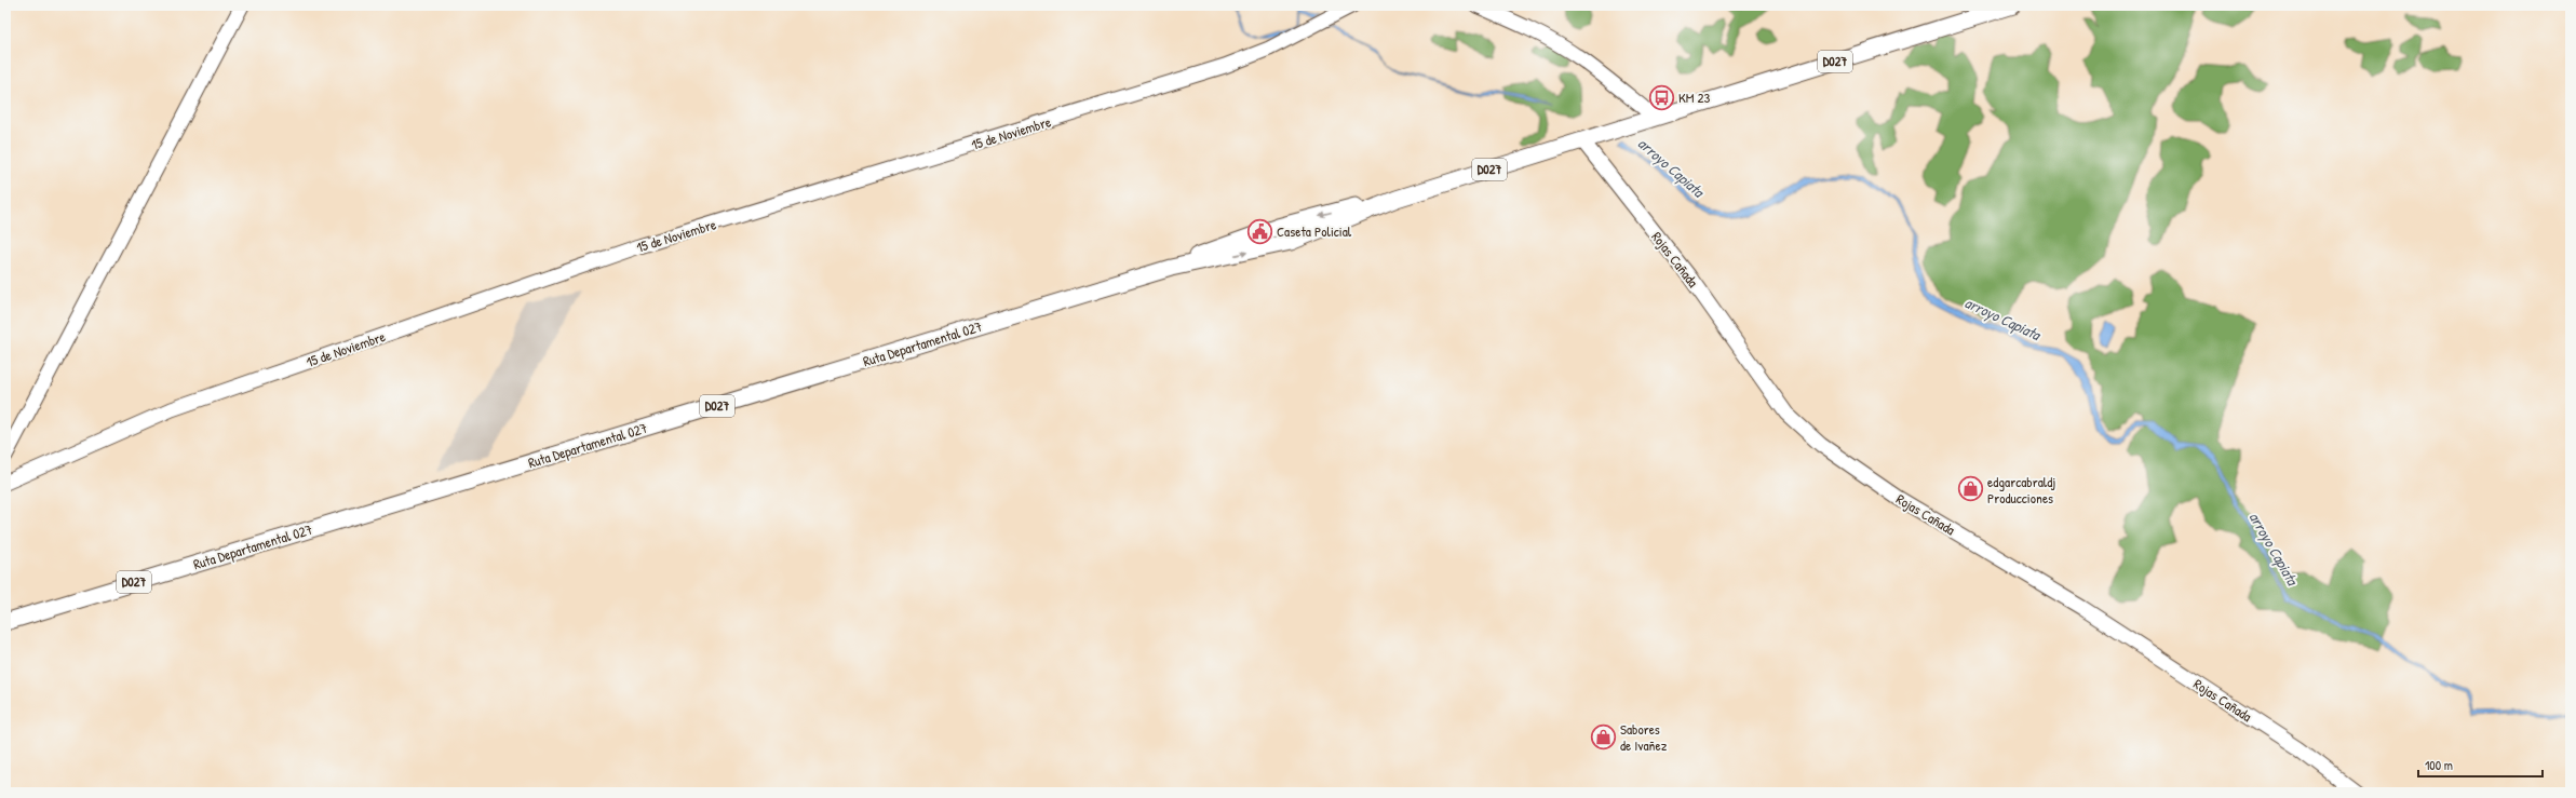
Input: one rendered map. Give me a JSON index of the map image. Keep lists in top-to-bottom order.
{
  "streets": {
    "main road": ["D027", "Ruta Departamental 027"],
    "street": ["15 de Noviembre", "Rojas Cañada"]
  },
  "crossings": [
    ["Rojas Cañada", "Ruta Departamental 027"]
  ],
  "water": ["arroyo Capiata"],
  "places": {
    "bus stop": ["KM 23"],
    "public building": ["Caseta Policial"],
    "shop": ["edgarcabraldj Producciones", "Sabores de Ivañez"]
  },
  "scale_bar": "100 m"
}
